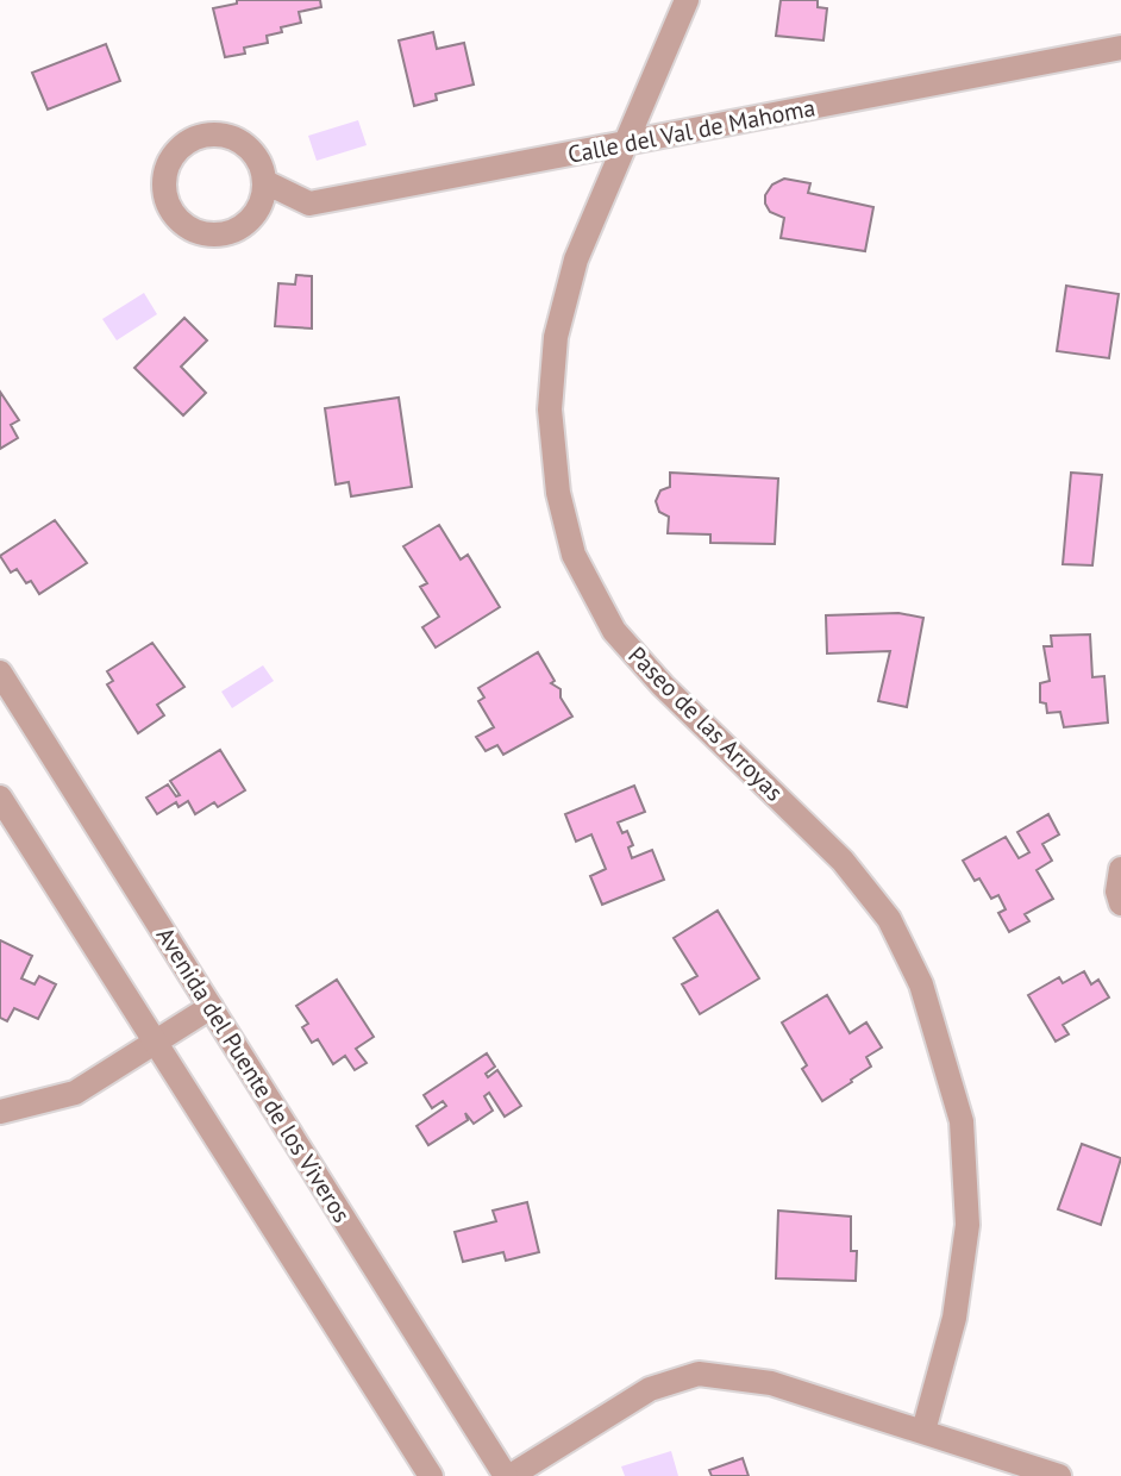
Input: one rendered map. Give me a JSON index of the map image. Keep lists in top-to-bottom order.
{
  "streets": {
    "street": ["Calle del Val de Mahoma", "Paseo de las Arroyas", "Avenida del Puente de los Viveros"]
  },
  "crossings": [
    ["Calle del Val de Mahoma", "Paseo de las Arroyas"]
  ]
}
